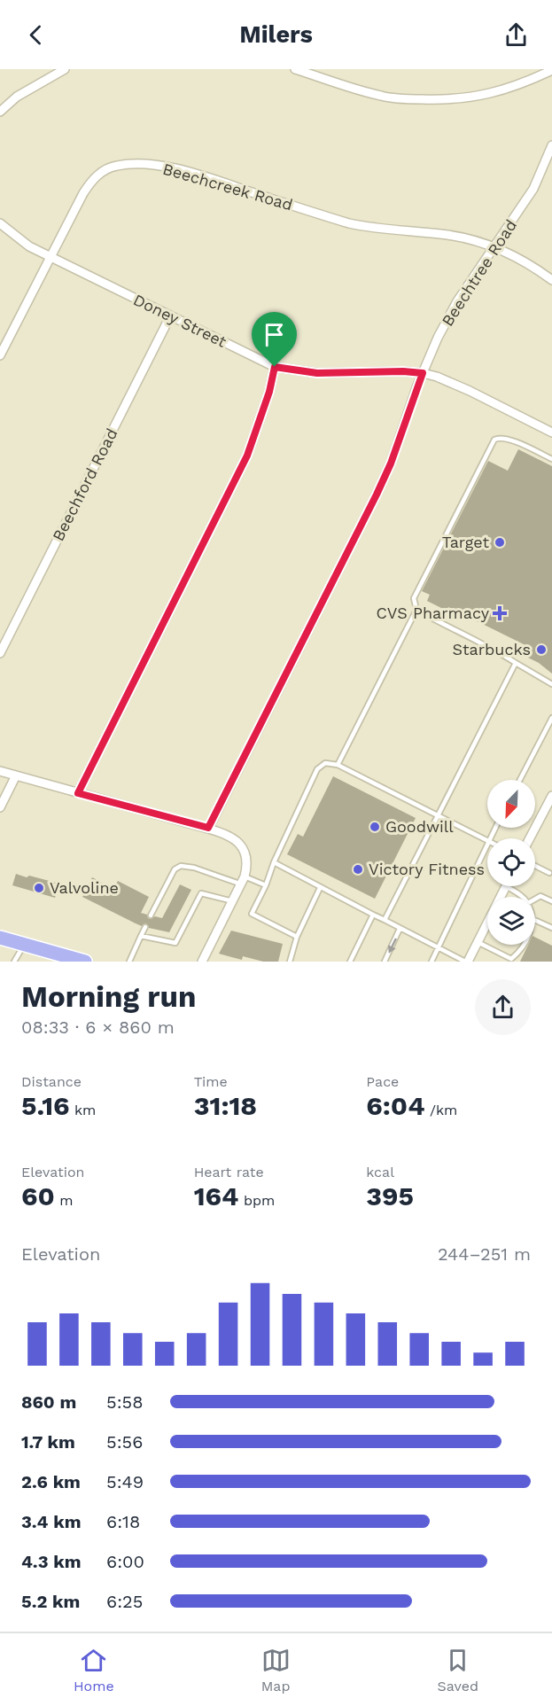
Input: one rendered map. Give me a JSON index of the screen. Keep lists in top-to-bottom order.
{
  "streets": {
    "street": [
      "Beechcreek Road",
      "Beechtree Road",
      "Doney Street",
      "Beechford Road"
    ]
  },
  "crossings": [
    ["Beechcreek Road", "Beechtree Road"],
    ["Beechcreek Road", "Doney Street"],
    ["Beechtree Road", "Doney Street"],
    ["Doney Street", "Beechford Road"]
  ],
  "places": {
    "other": [
      "Target",
      "Starbucks",
      "Goodwill",
      "Victory Fitness",
      "Valvoline"
    ],
    "health": ["CVS Pharmacy"]
  },
  "north": "bottom left",
  "page": {
    "header": "Milers",
    "heading": ["Morning run", "08:33 · 6 × 860 m"],
    "stats": [
      ["Distance", "5.16 km"],
      ["Time", "31:18"],
      ["Pace", "6:04 /km"],
      ["Elevation", "60 m"],
      ["Heart rate", "164 bpm"],
      ["kcal", "395"]
    ],
    "chart": ["Elevation", "244–251 m"],
    "list": [
      {
        "name": "860 m",
        "note": "5:58"
      },
      {
        "name": "1.7 km",
        "note": "5:56"
      },
      {
        "name": "2.6 km",
        "note": "5:49"
      },
      {
        "name": "3.4 km",
        "note": "6:18"
      },
      {
        "name": "4.3 km",
        "note": "6:00"
      },
      {
        "name": "5.2 km",
        "note": "6:25"
      }
    ],
    "tabs": ["Home", "Map", "Saved"]
  }
}
